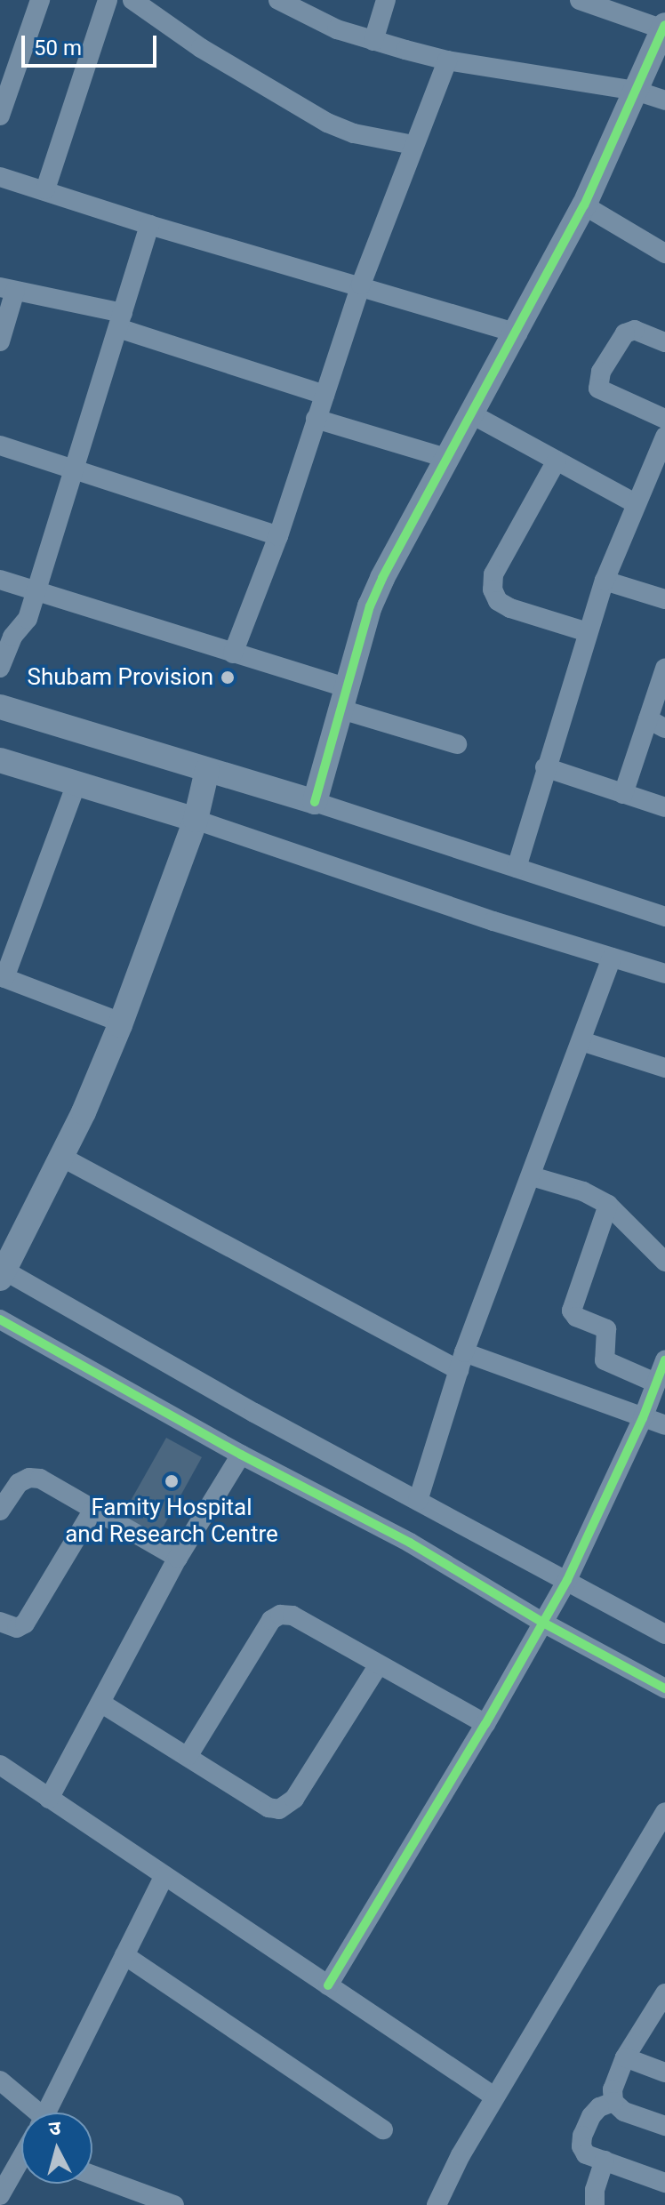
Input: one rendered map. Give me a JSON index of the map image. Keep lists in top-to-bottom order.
{
  "places": ["Shubam Provision", "Famity Hospital and Research Centre"],
  "scale_bar": "50 m",
  "north": "top"
}
